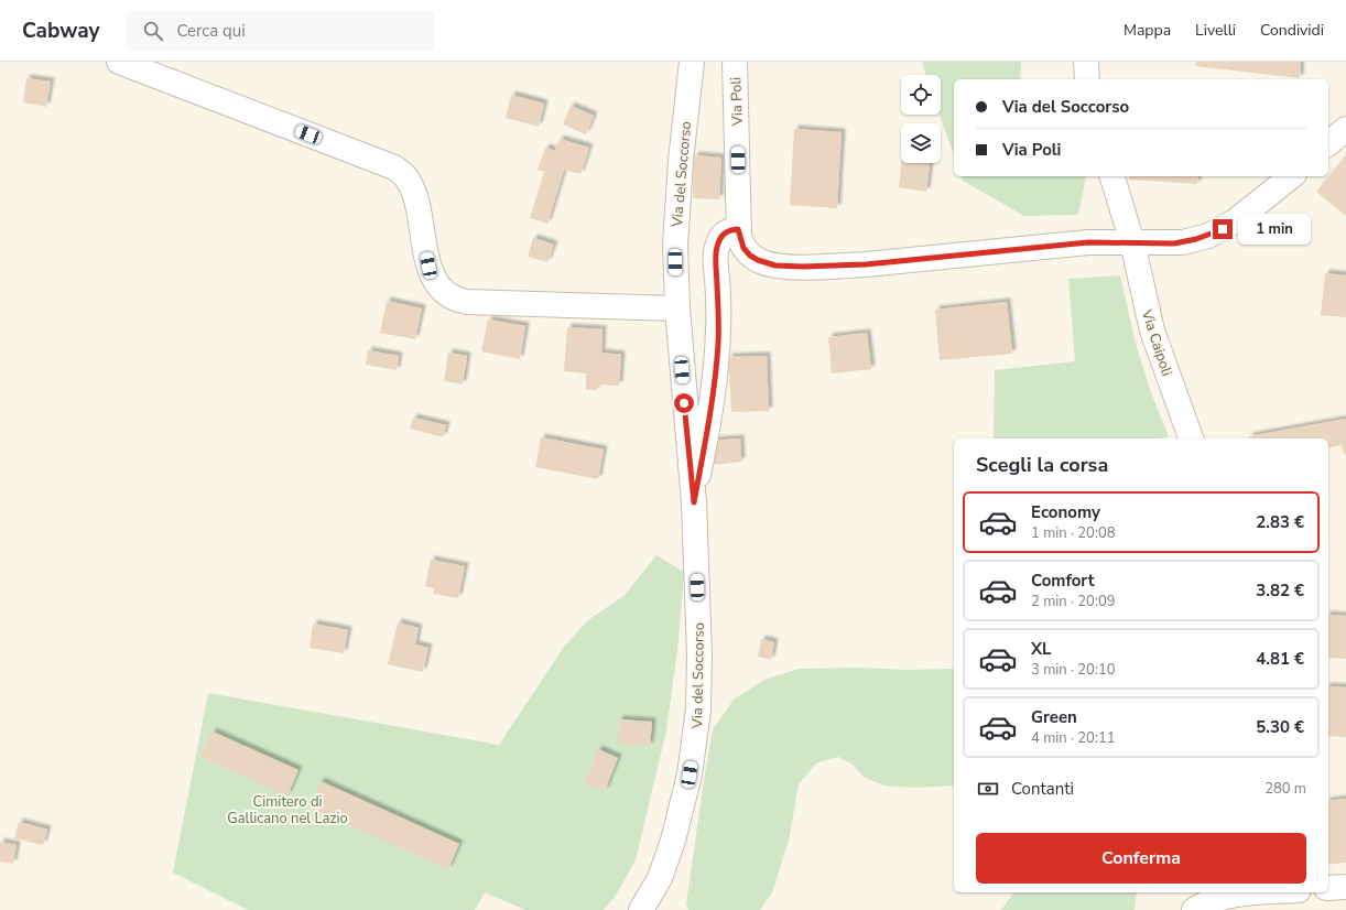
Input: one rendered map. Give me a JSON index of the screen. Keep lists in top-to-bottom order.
{
  "streets": {
    "street": ["Via Poli", "Via del Soccorso", "Via Caipoli"]
  },
  "crossings": [
    ["Via Poli", "Via Caipoli"]
  ],
  "parks": ["Cimitero di Gallicano nel Lazio"],
  "page": {
    "header": "Cabway",
    "search": "Cerca qui",
    "nav": ["Mappa", "Livelli", "Condividi"],
    "banner": ["Via del Soccorso", "Via Poli"],
    "bubble": "1 min",
    "heading": "Scegli la corsa",
    "list": [
      {
        "name": "Economy",
        "note": "1 min · 20:08",
        "value": "2.83 €"
      },
      {
        "name": "Comfort",
        "note": "2 min · 20:09",
        "value": "3.82 €"
      },
      {
        "name": "XL",
        "note": "3 min · 20:10",
        "value": "4.81 €"
      },
      {
        "name": "Green",
        "note": "4 min · 20:11",
        "value": "5.30 €"
      }
    ],
    "pay": ["Contanti", "280 m"],
    "buttons": "Conferma"
  }
}
